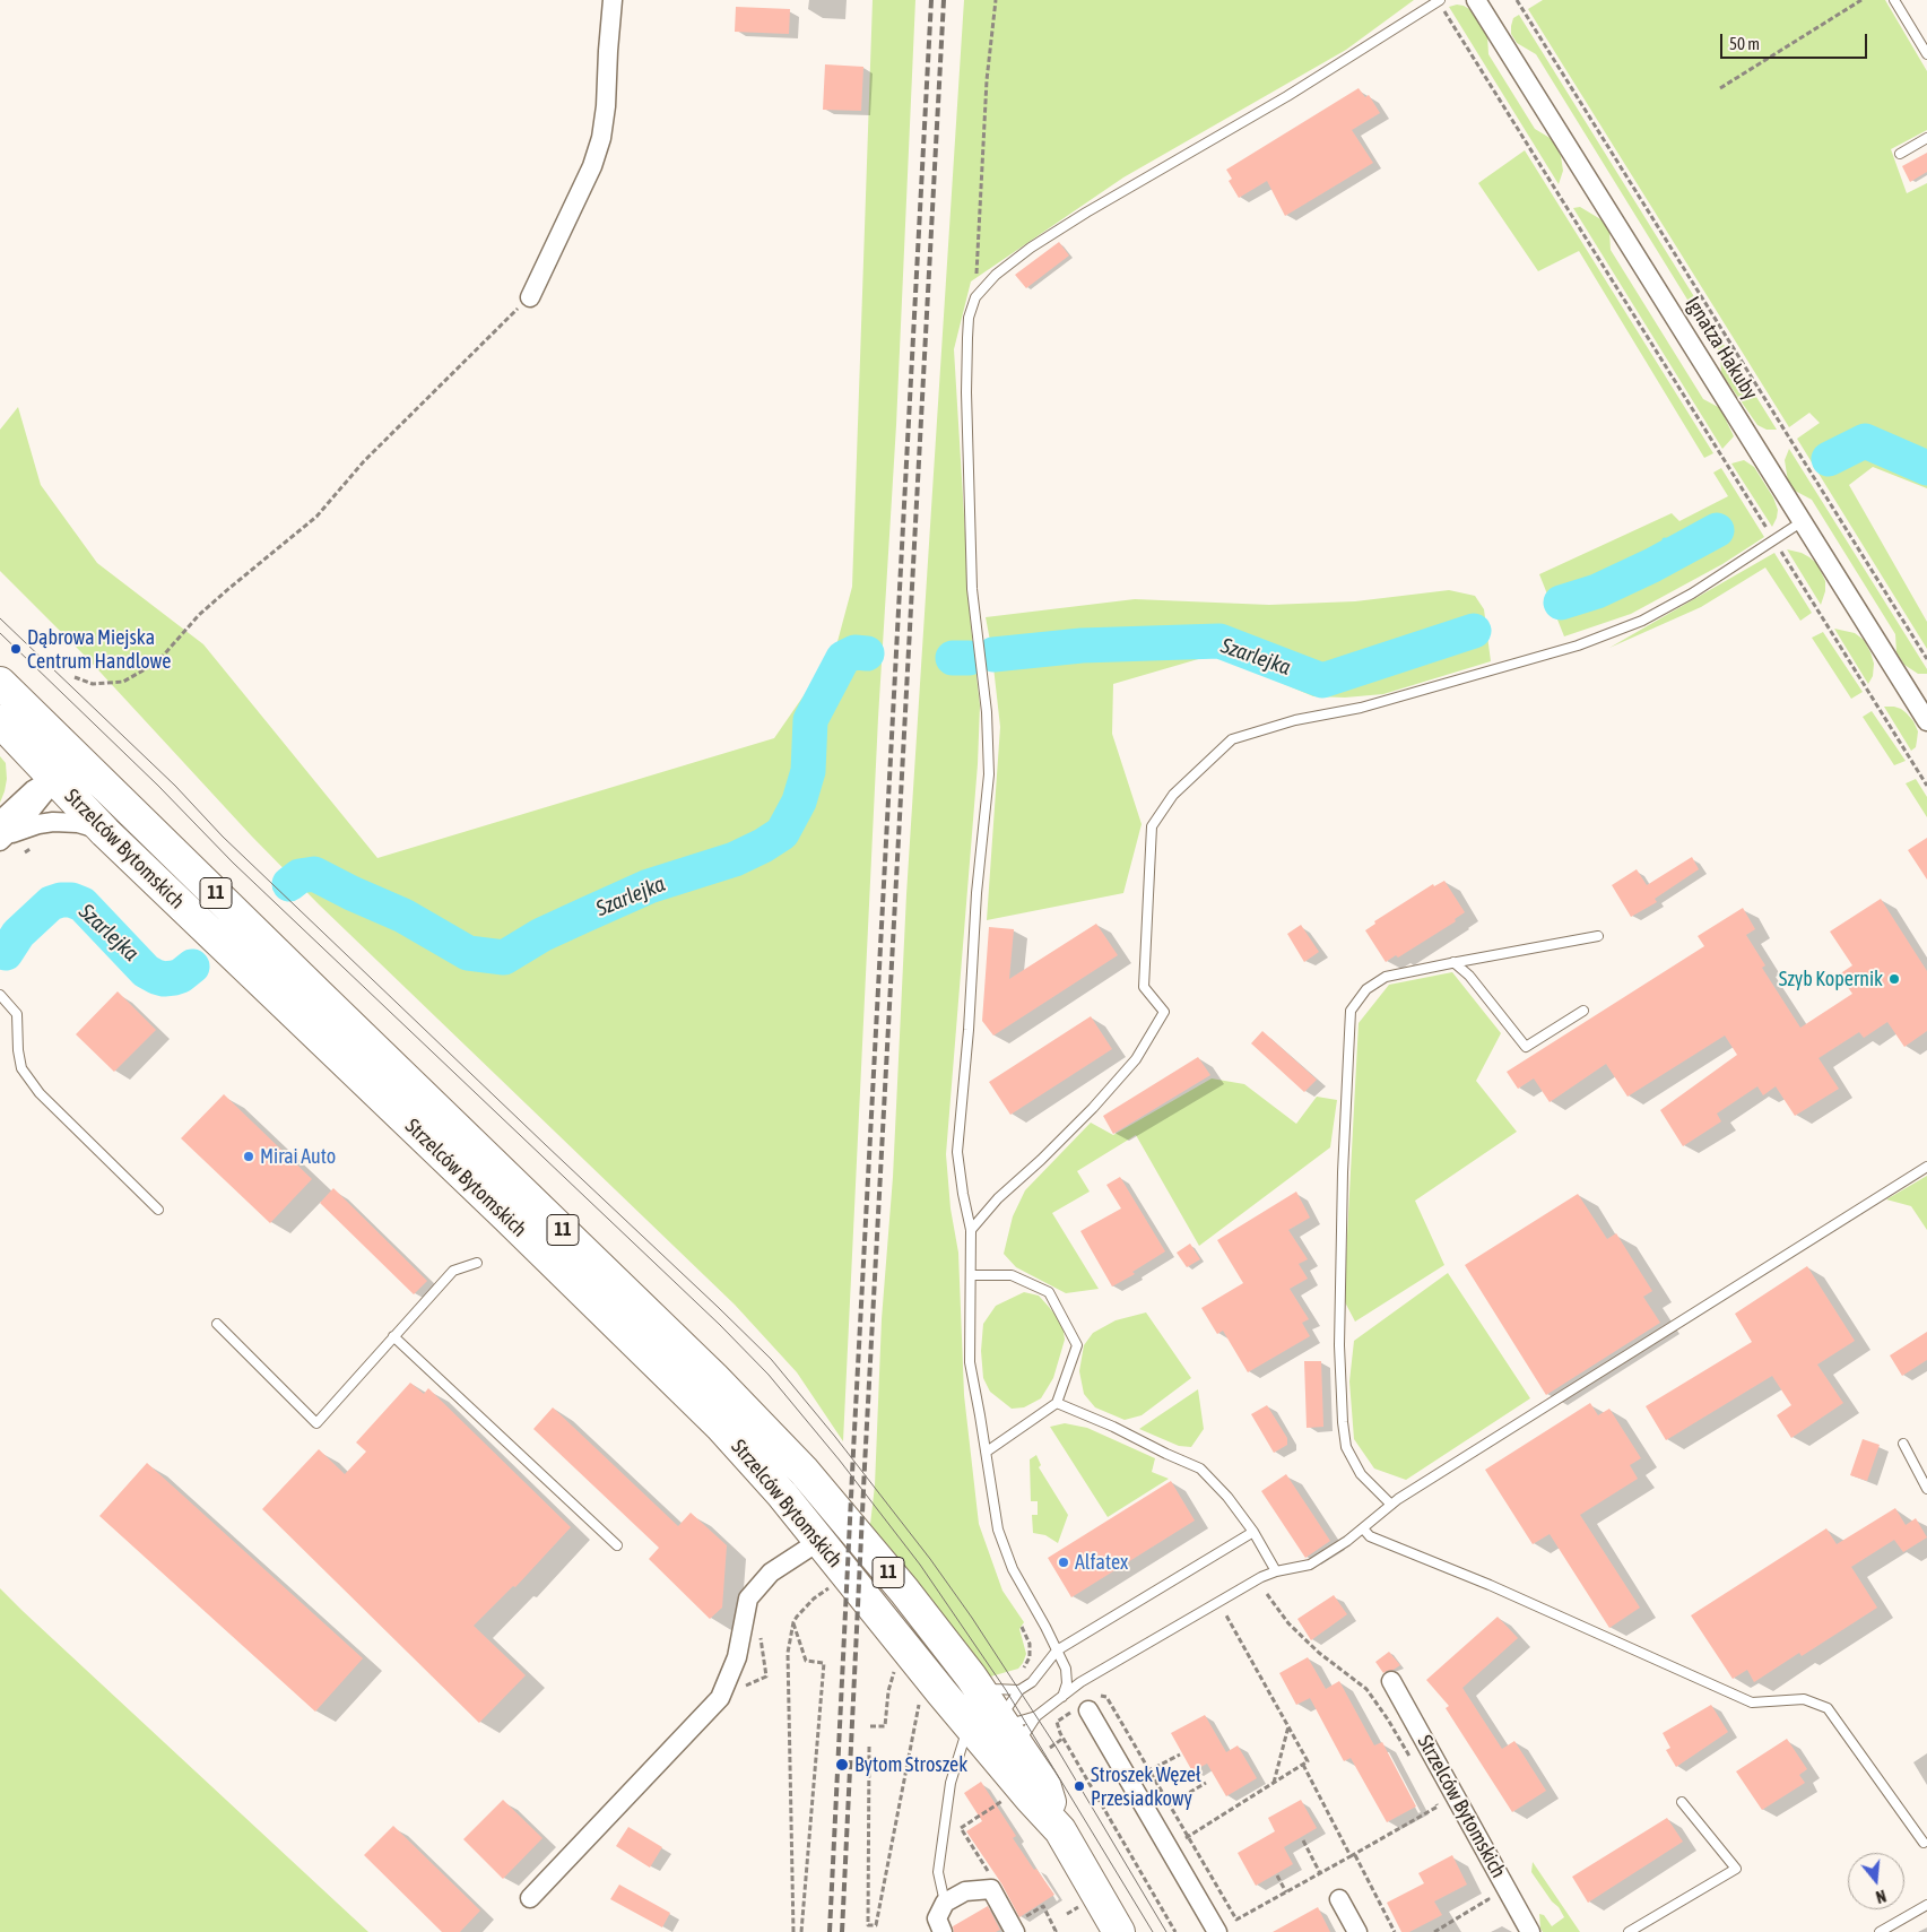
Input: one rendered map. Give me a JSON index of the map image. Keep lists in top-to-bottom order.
{
  "streets": {
    "highway": ["Strzelców Bytomskich", "11"],
    "street": ["Ignatza Hakuby"]
  },
  "crossings": [
    ["Strzelców Bytomskich", "11"]
  ],
  "water": ["Szarlejka"],
  "places": [
    "Dąbrowa Miejska Centrum Handlowe",
    "Szyb Kopernik",
    "Mirai Auto",
    "Alfatex",
    "Bytom Stroszek",
    "Stroszek Węzeł Przesiadkowy"
  ],
  "scale_bar": "50 m",
  "north": "bottom"
}
